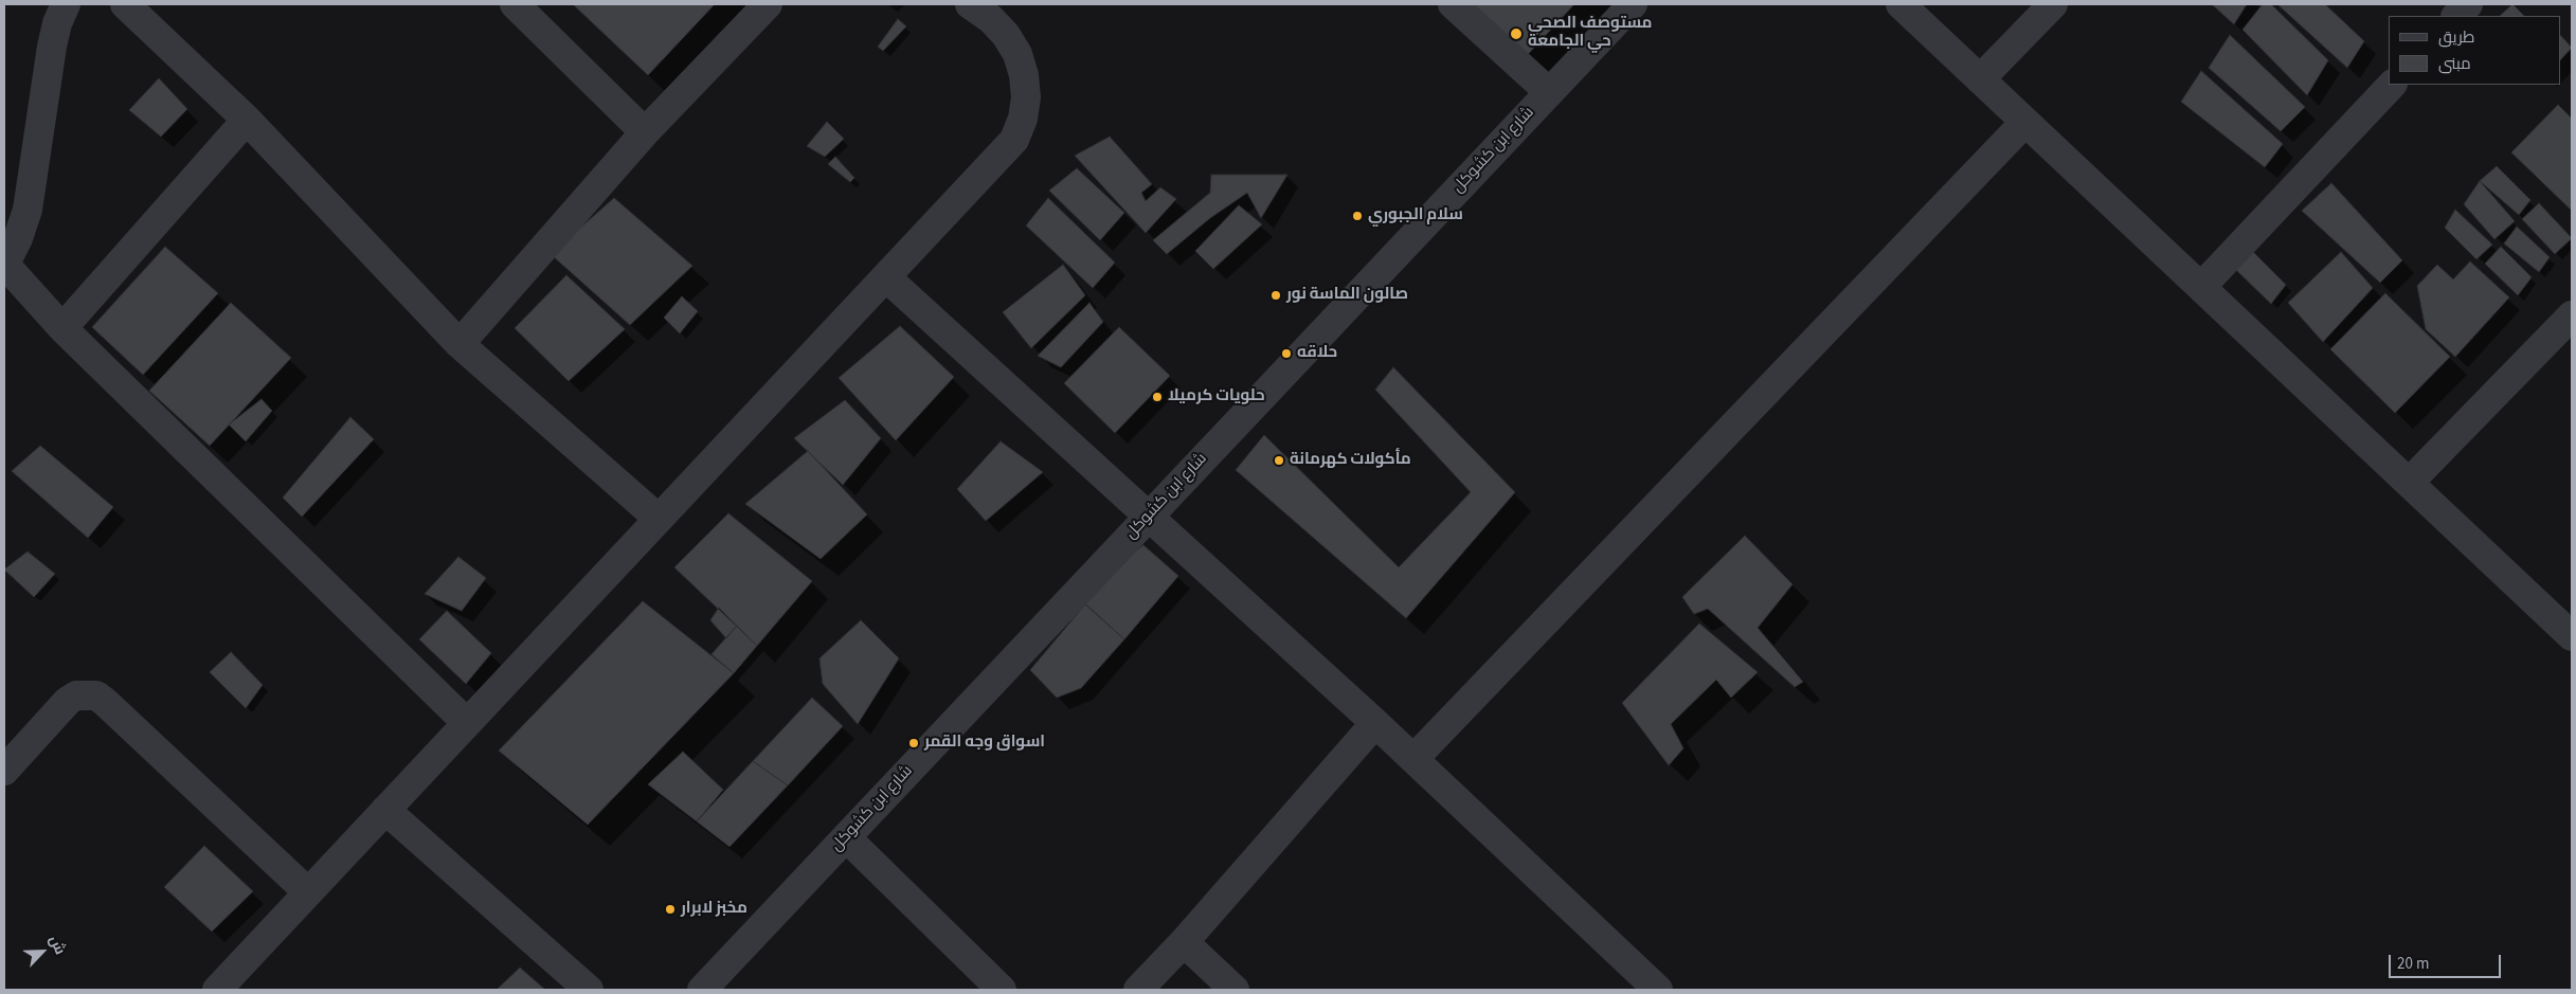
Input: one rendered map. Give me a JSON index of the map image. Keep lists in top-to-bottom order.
{
  "streets": {
    "street": ["شارع ابن كشوكل"]
  },
  "places": [
    "مستوصف الصحي حي الجامعة",
    "سلام الجبوري",
    "صالون الماسة نور",
    "حلاقه",
    "حلويات كرميلا",
    "مأكولات كهرمانة",
    "اسواق وجه القمر",
    "مخبز لابرار"
  ],
  "legend": ["طريق", "مبنى"],
  "scale_bar": "20 m",
  "north": "top right"
}
